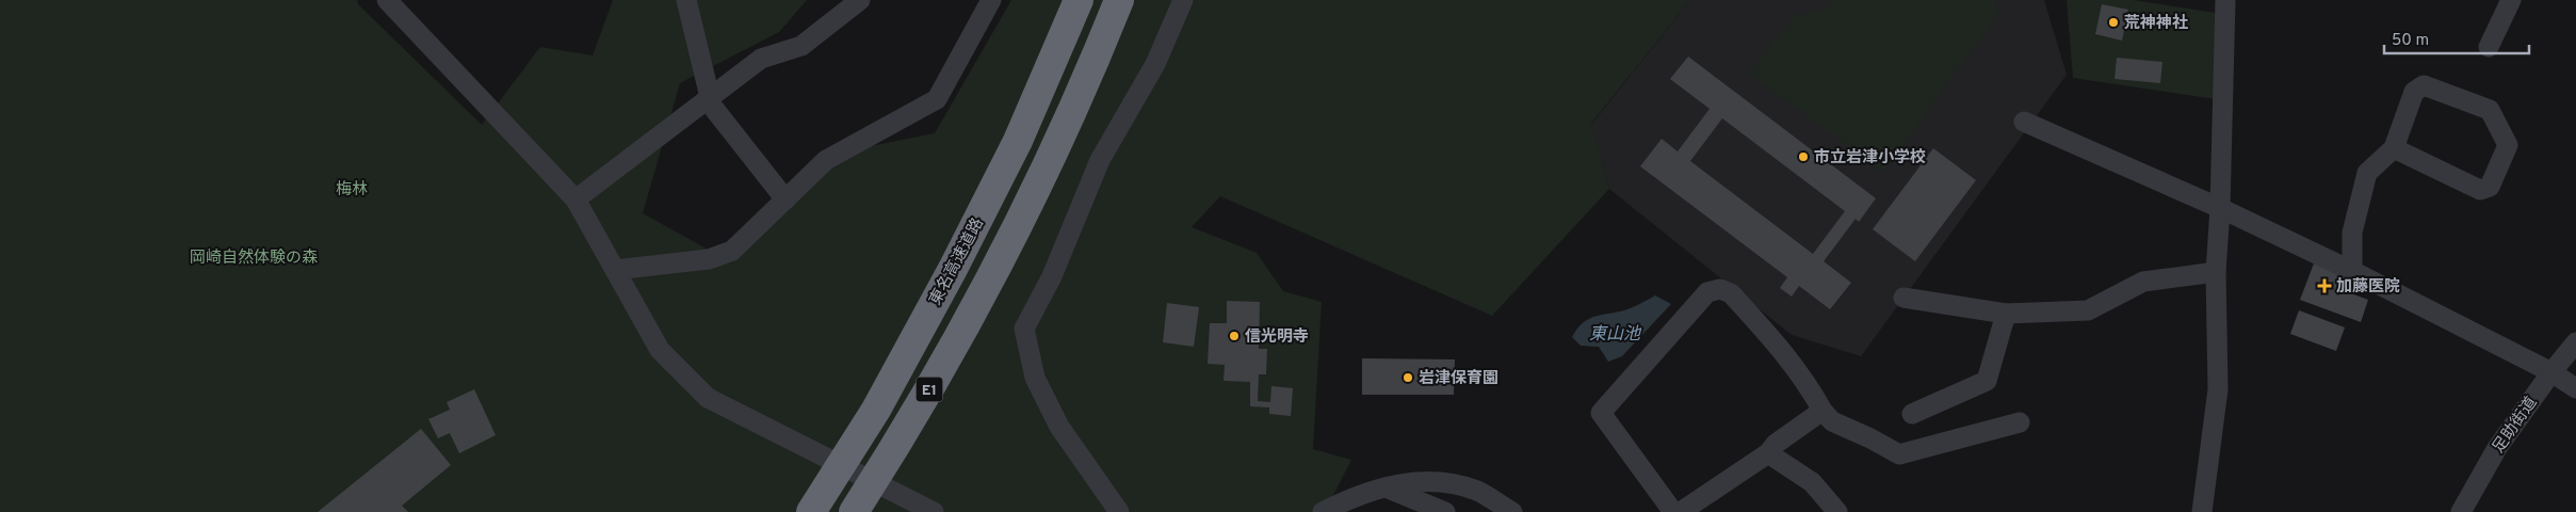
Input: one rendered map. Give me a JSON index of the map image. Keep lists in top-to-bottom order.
{
  "streets": {
    "highway": ["東名高速道路", "E1"],
    "street": ["足助街道"]
  },
  "water": ["東山池"],
  "parks": ["梅林", "岡崎自然体験の森"],
  "places": {
    "other": [
      "荒神神社",
      "市立岩津小学校",
      "信光明寺",
      "岩津保育園"
    ],
    "health": ["加藤医院"]
  },
  "scale_bar": "50 m"
}
